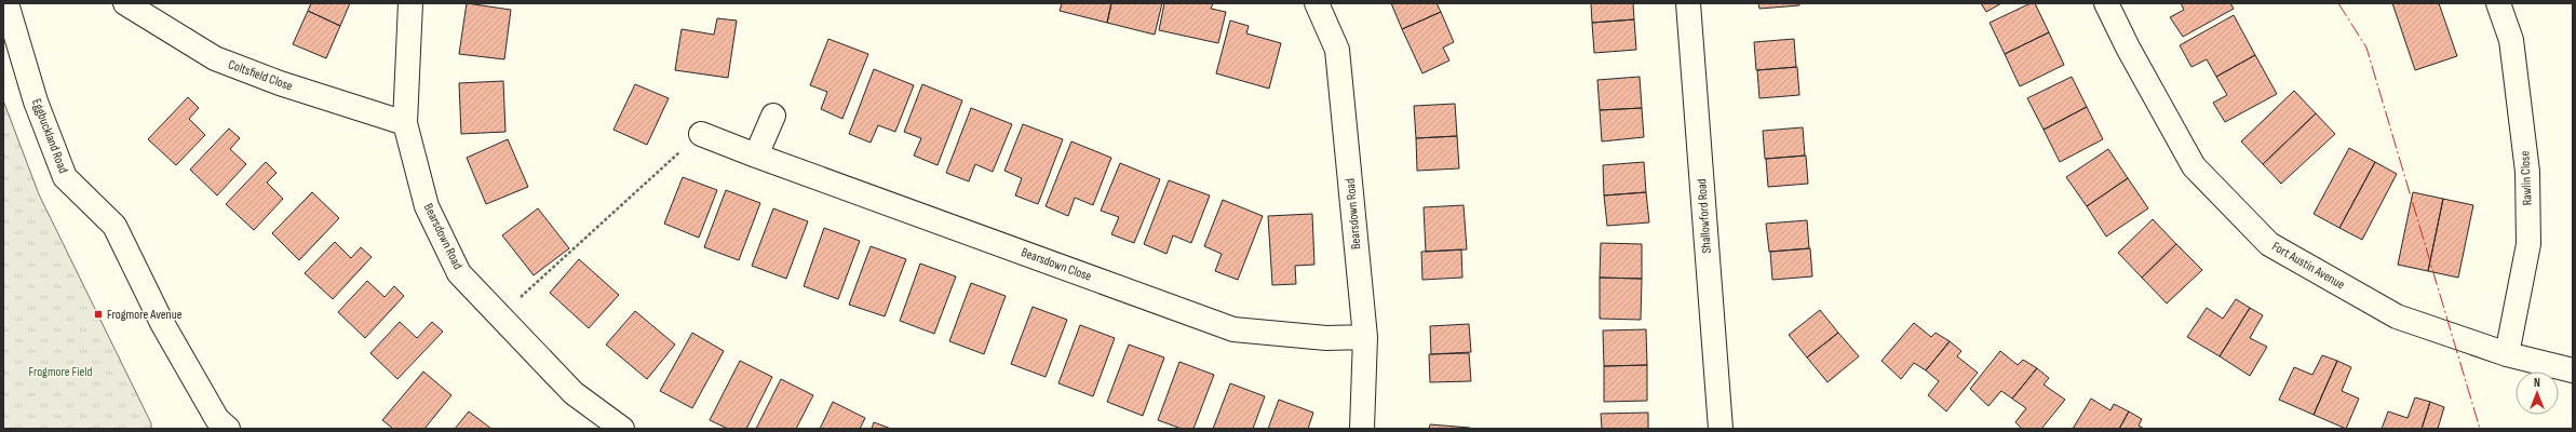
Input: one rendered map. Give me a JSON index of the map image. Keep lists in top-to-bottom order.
{
  "streets": {
    "street": [
      "Coltsfield Close",
      "Eggbuckland Road",
      "Rawlin Close",
      "Bearsdown Road",
      "Shallowford Road",
      "Bearsdown Close",
      "Fort Austin Avenue"
    ]
  },
  "crossings": [
    ["Coltsfield Close", "Bearsdown Road"],
    ["Rawlin Close", "Fort Austin Avenue"],
    ["Bearsdown Road", "Bearsdown Close"]
  ],
  "parks": ["Frogmore Field"],
  "places": {
    "transit": ["Frogmore Avenue"]
  },
  "north": "top"
}
